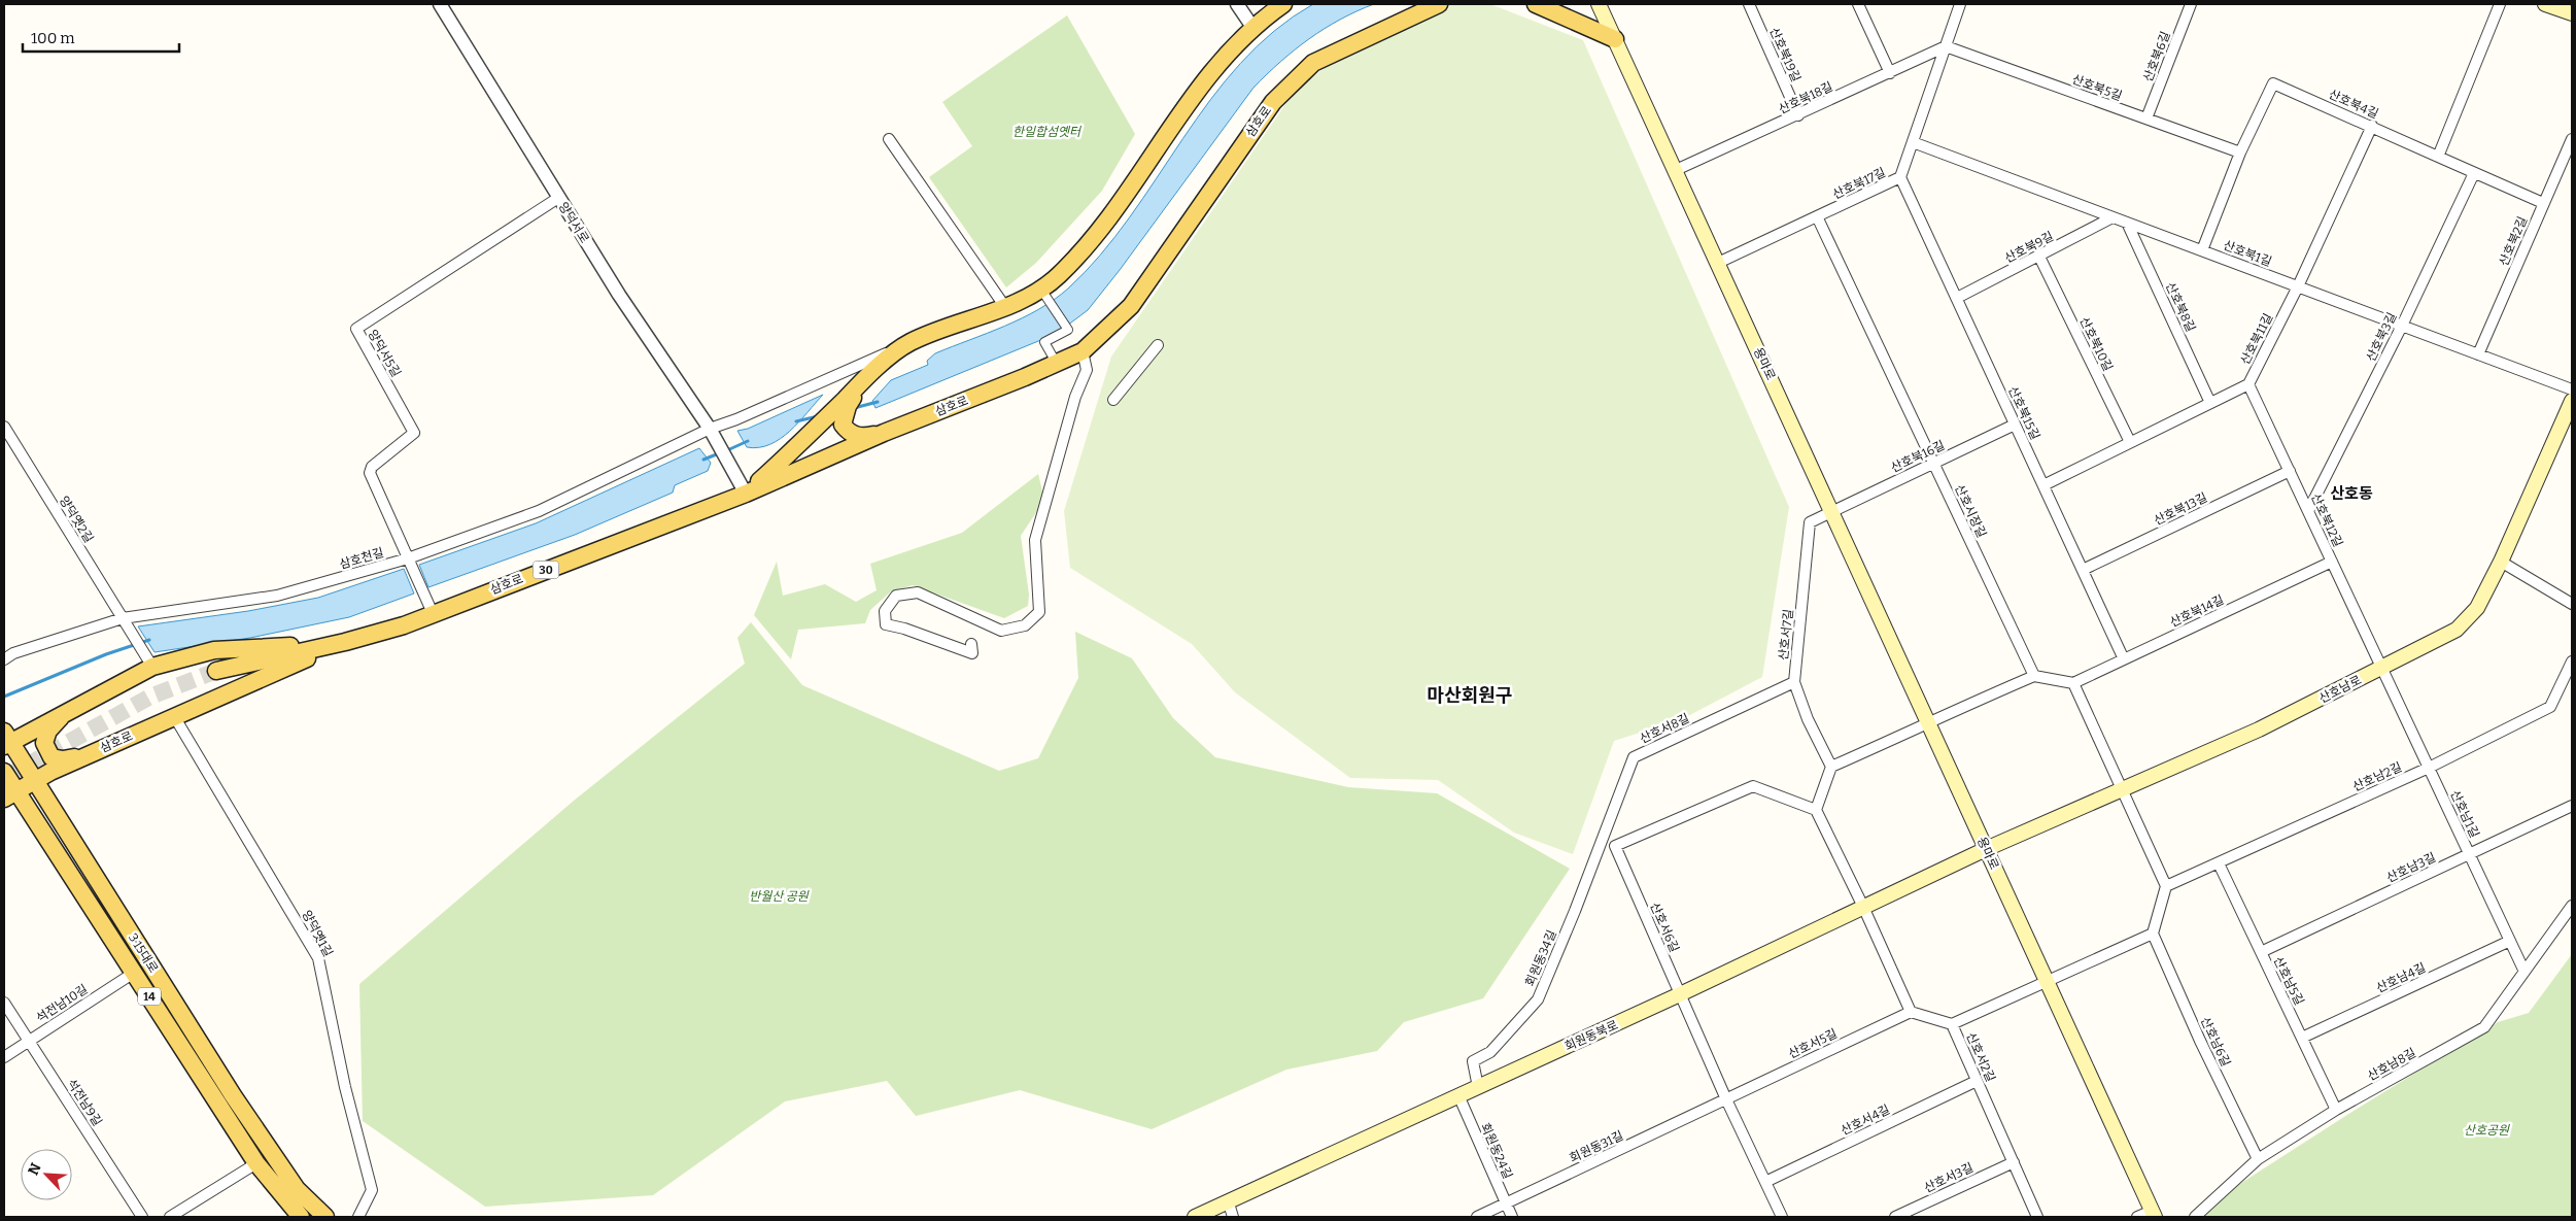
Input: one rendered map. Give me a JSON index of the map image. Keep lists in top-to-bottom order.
{
  "streets": {
    "main road": [
      "삼호로",
      "용마로",
      "30",
      "산호남로",
      "3·15대로",
      "14",
      "회원동북로"
    ],
    "street": [
      "산호북19길",
      "산호북6길",
      "산호북5길",
      "산호북18길",
      "산호북4길",
      "산호북17길",
      "양덕서로",
      "산호북2길",
      "산호북9길",
      "산호북1길",
      "산호북8길",
      "산호북3길",
      "산호북11길",
      "산호북10길",
      "양덕서5길",
      "산호북15길",
      "산호북16길",
      "산호북13길",
      "산호시장길",
      "양덕옛2길",
      "산호북12길",
      "삼호천길",
      "산호북14길",
      "산호서7길",
      "산호서8길",
      "산호남2길",
      "산호남1길",
      "산호남3길",
      "산호서6길",
      "양덕옛1길",
      "회원동34길",
      "산호남4길",
      "산호남5길",
      "석전남10길",
      "산호남6길",
      "산호서5길",
      "산호서2길",
      "산호남8길",
      "석전남9길",
      "산호서4길",
      "회원동31길",
      "회원동24길",
      "산호서3길"
    ]
  },
  "crossings": [
    ["산호북19길", "산호북18길"],
    ["산호북6길", "산호북5길"],
    ["산호북5길", "산호북18길"],
    ["산호북5길", "산호북4길"],
    ["산호북5길", "산호북17길"],
    ["산호북18길", "산호북17길"],
    ["산호북18길", "용마로"],
    ["산호북4길", "산호북2길"],
    ["산호북4길", "산호북1길"],
    ["산호북4길", "산호북3길"],
    ["산호북4길", "산호북11길"],
    ["삼호로", "양덕서로"],
    ["삼호로", "양덕옛2길"],
    ["삼호로", "양덕옛1길"],
    ["삼호로", "3·15대로"],
    ["산호북17길", "산호북1길"],
    ["산호북17길", "용마로"],
    ["산호북17길", "산호북15길"],
    ["산호북17길", "산호시장길"],
    ["양덕서로", "양덕서5길"],
    ["양덕서로", "삼호천길"],
    ["산호북2길", "산호북1길"],
    ["산호북9길", "산호북1길"],
    ["산호북9길", "산호북10길"],
    ["산호북9길", "산호북15길"],
    ["산호북1길", "산호북8길"],
    ["산호북1길", "산호북3길"],
    ["산호북1길", "산호북11길"],
    ["산호북8길", "산호북11길"],
    ["산호북3길", "산호북12길"],
    ["산호북11길", "산호북10길"],
    ["산호북11길", "산호북15길"],
    ["산호북11길", "산호북12길"],
    ["양덕서5길", "삼호천길"],
    ["용마로", "산호북16길"],
    ["용마로", "산호서7길"],
    ["용마로", "산호남로"],
    ["용마로", "회원동북로"],
    ["산호북15길", "산호북16길"],
    ["산호북15길", "산호북13길"],
    ["산호북15길", "산호북14길"],
    ["산호북16길", "산호시장길"],
    ["산호북16길", "산호서7길"],
    ["산호북13길", "산호북12길"],
    ["양덕옛2길", "삼호천길"],
    ["산호북12길", "산호북14길"],
    ["산호북12길", "산호남로"],
    ["산호북12길", "산호남1길"],
    ["산호서7길", "산호서8길"],
    ["산호남로", "산호남1길"],
    ["산호남로", "회원동북로"],
    ["산호서8길", "회원동34길"],
    ["산호남2길", "산호남1길"],
    ["산호남2길", "산호남5길"],
    ["산호남1길", "산호남3길"],
    ["산호남1길", "산호남4길"],
    ["산호남1길", "산호남8길"],
    ["산호남3길", "산호남5길"],
    ["산호서6길", "회원동북로"],
    ["산호서6길", "산호서5길"],
    ["산호서6길", "산호서4길"],
    ["산호서6길", "회원동31길"],
    ["3·15대로", "석전남10길"],
    ["회원동34길", "회원동북로"],
    ["산호남4길", "산호남5길"],
    ["산호남5길", "산호남8길"],
    ["석전남10길", "석전남9길"],
    ["회원동북로", "회원동24길"],
    ["산호남6길", "산호남8길"],
    ["산호서5길", "산호서2길"],
    ["산호서5길", "회원동31길"],
    ["산호서2길", "산호서4길"],
    ["산호서2길", "산호서3길"],
    ["회원동31길", "회원동24길"]
  ],
  "districts": ["산호동", "마산회원구"],
  "parks": ["한일합섬옛터", "반월산 공원", "산호공원"],
  "scale_bar": "100 m",
  "north": "top left"
}
